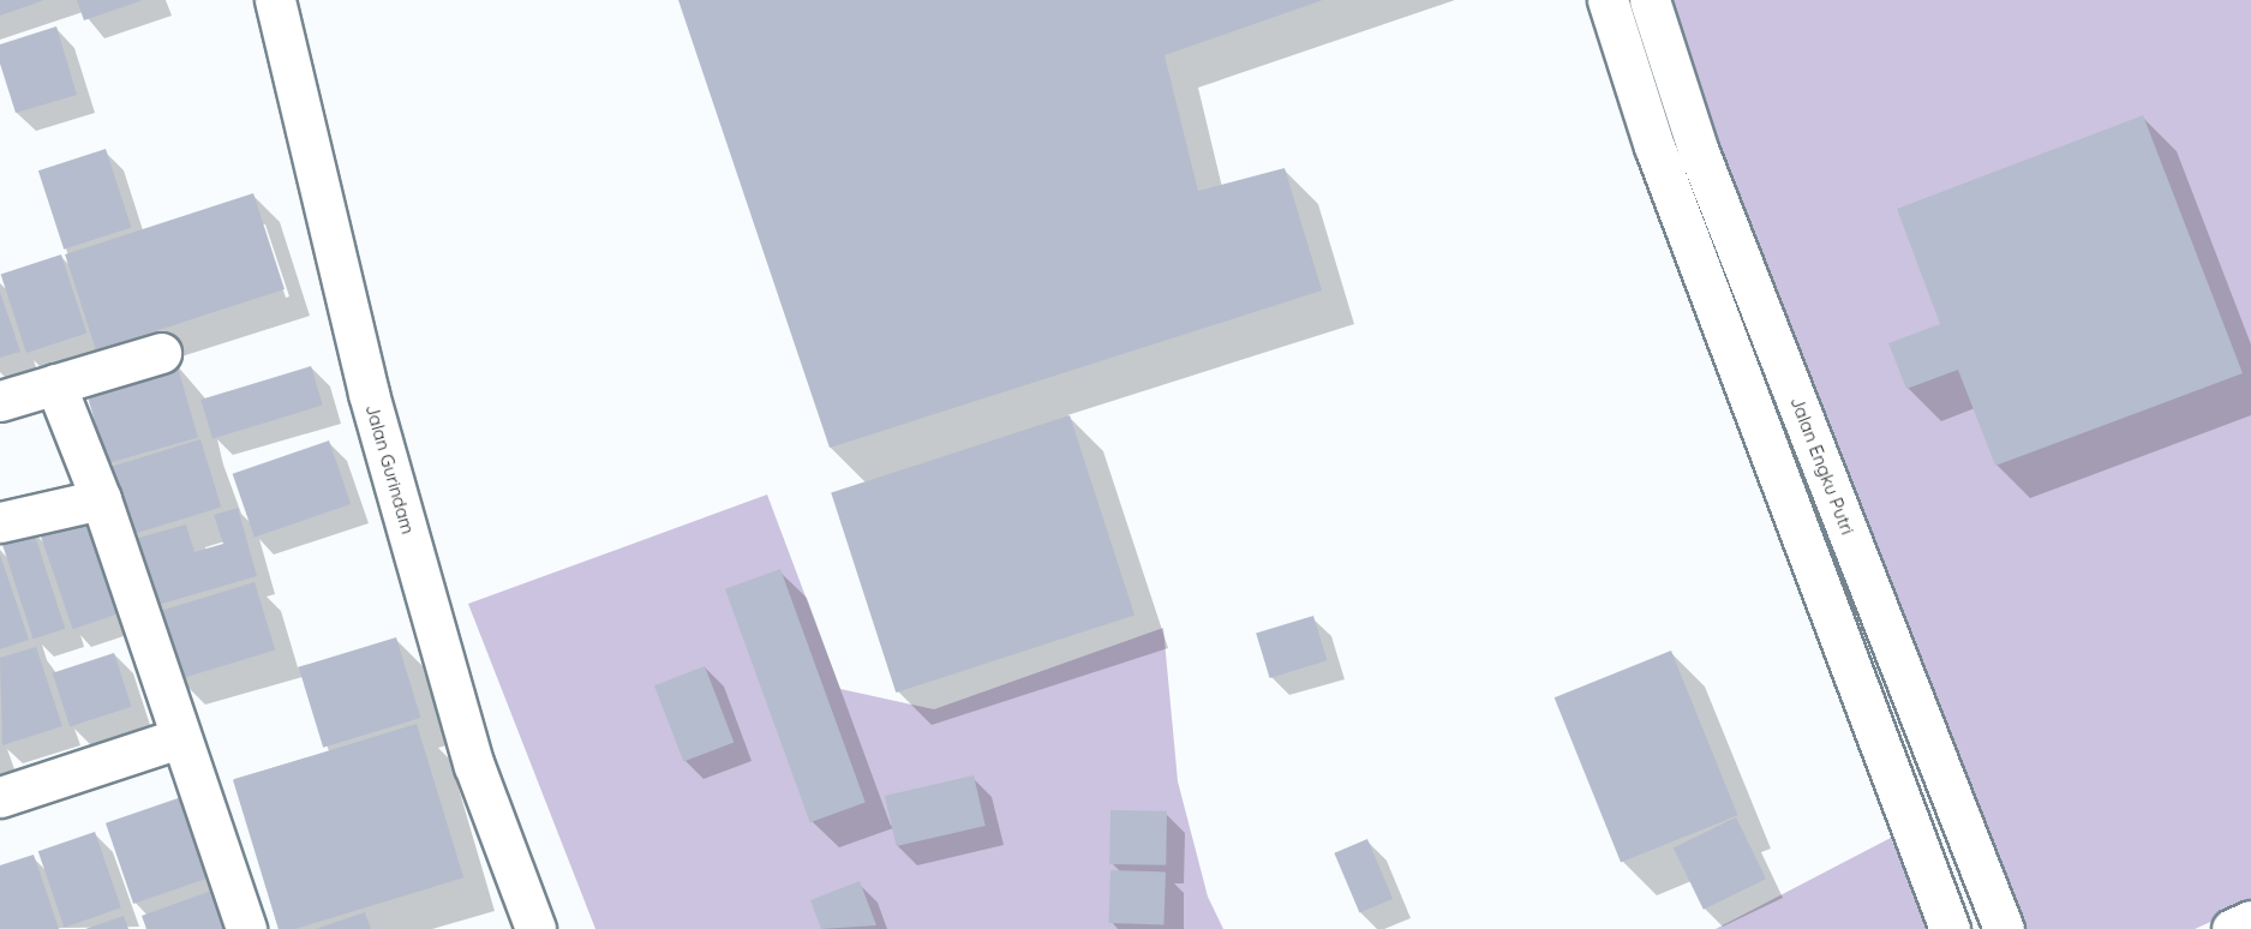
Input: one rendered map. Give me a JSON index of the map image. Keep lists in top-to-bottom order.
{
  "streets": {
    "street": ["Jalan Engku Putri", "Jalan Gurindam"]
  }
}
